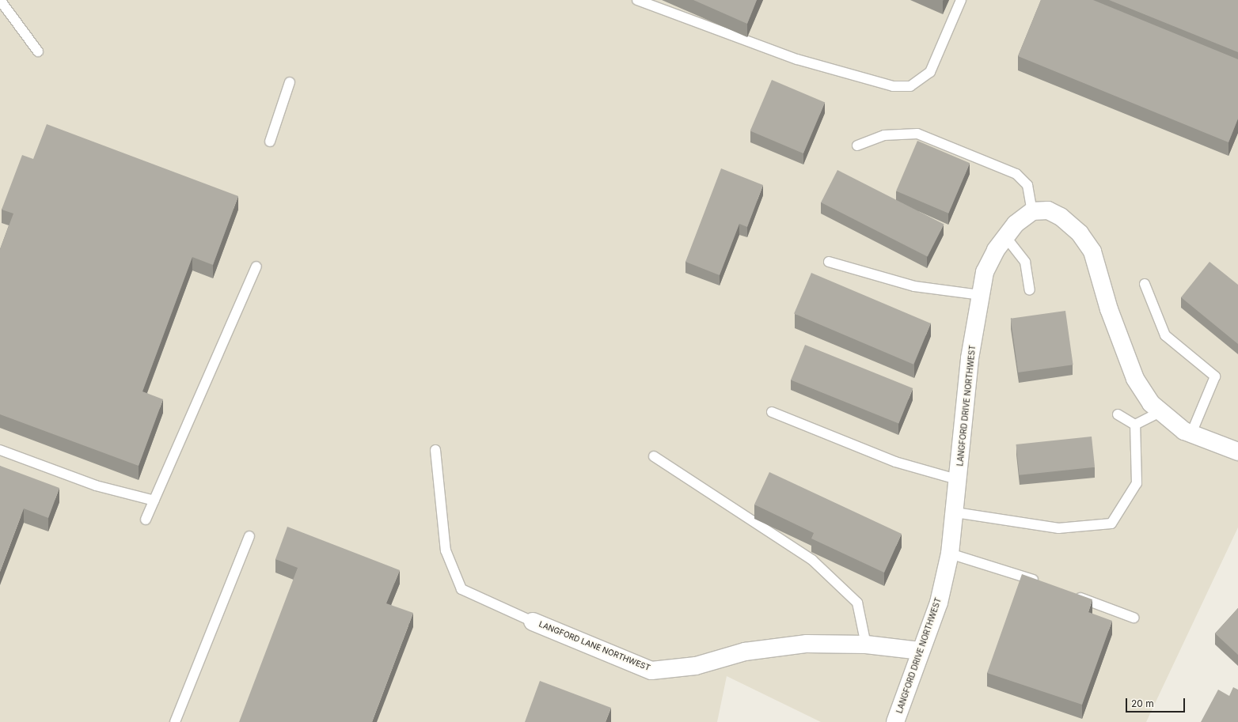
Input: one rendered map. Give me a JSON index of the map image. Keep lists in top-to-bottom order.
{
  "streets": {
    "street": ["LANGFORD DRIVE NORTHWEST", "LANGFORD LANE NORTHWEST"]
  },
  "crossings": [
    ["LANGFORD DRIVE NORTHWEST", "LANGFORD LANE NORTHWEST"]
  ],
  "scale_bar": "20 m"
}
